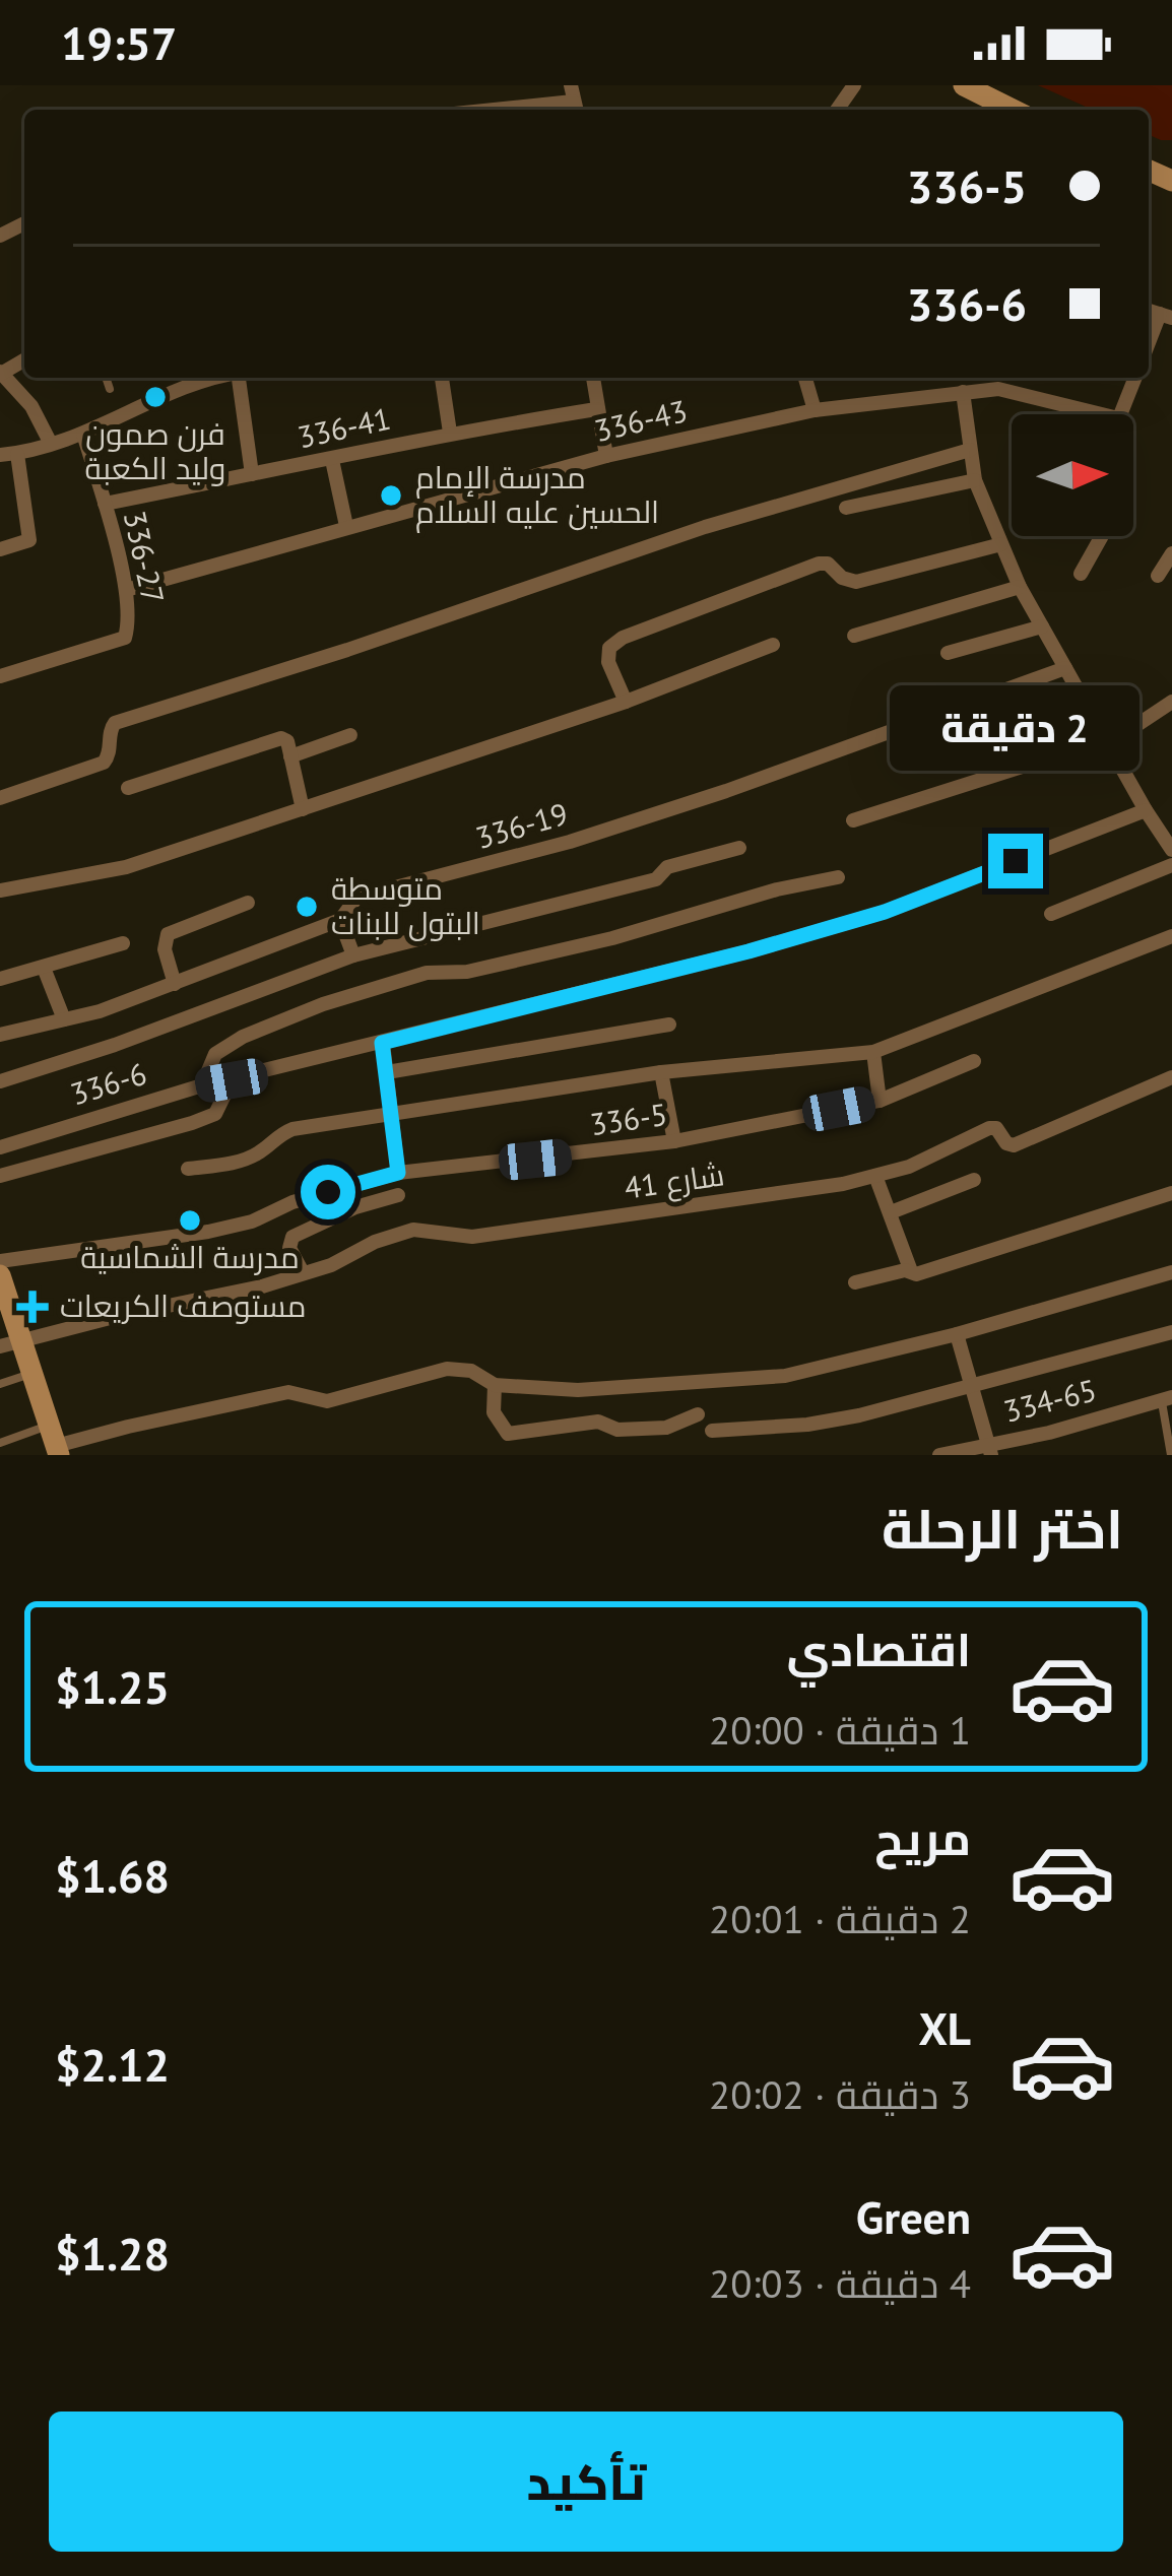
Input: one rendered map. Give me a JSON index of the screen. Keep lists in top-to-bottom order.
{
  "streets": {
    "street": [
      "336-43",
      "336-41",
      "336-27",
      "336-19",
      "336-6",
      "336-5",
      "شارع 41",
      "334-65"
    ]
  },
  "crossings": [
    ["336-43", "336-27"],
    ["336-41", "336-27"]
  ],
  "places": {
    "other": [
      "فرن صمون وليد الكعبة",
      "مدرسة الإمام الحسين عليه السلام",
      "متوسطة البتول للبنات",
      "مدرسة الشماسية"
    ],
    "health": ["مستوصف الكريعات"]
  },
  "north": "right",
  "page": {
    "status": "19:57",
    "banner": ["336-5", "336-6"],
    "bubble": "2 دقيقة",
    "heading": "اختر الرحلة",
    "list": [
      {
        "name": "اقتصادي",
        "note": "1 دقيقة · 20:00",
        "value": "$1.25"
      },
      {
        "name": "مريح",
        "note": "2 دقيقة · 20:01",
        "value": "$1.68"
      },
      {
        "name": "XL",
        "note": "3 دقيقة · 20:02",
        "value": "$2.12"
      },
      {
        "name": "Green",
        "note": "4 دقيقة · 20:03",
        "value": "$1.28"
      }
    ],
    "buttons": "تأكيد"
  }
}
